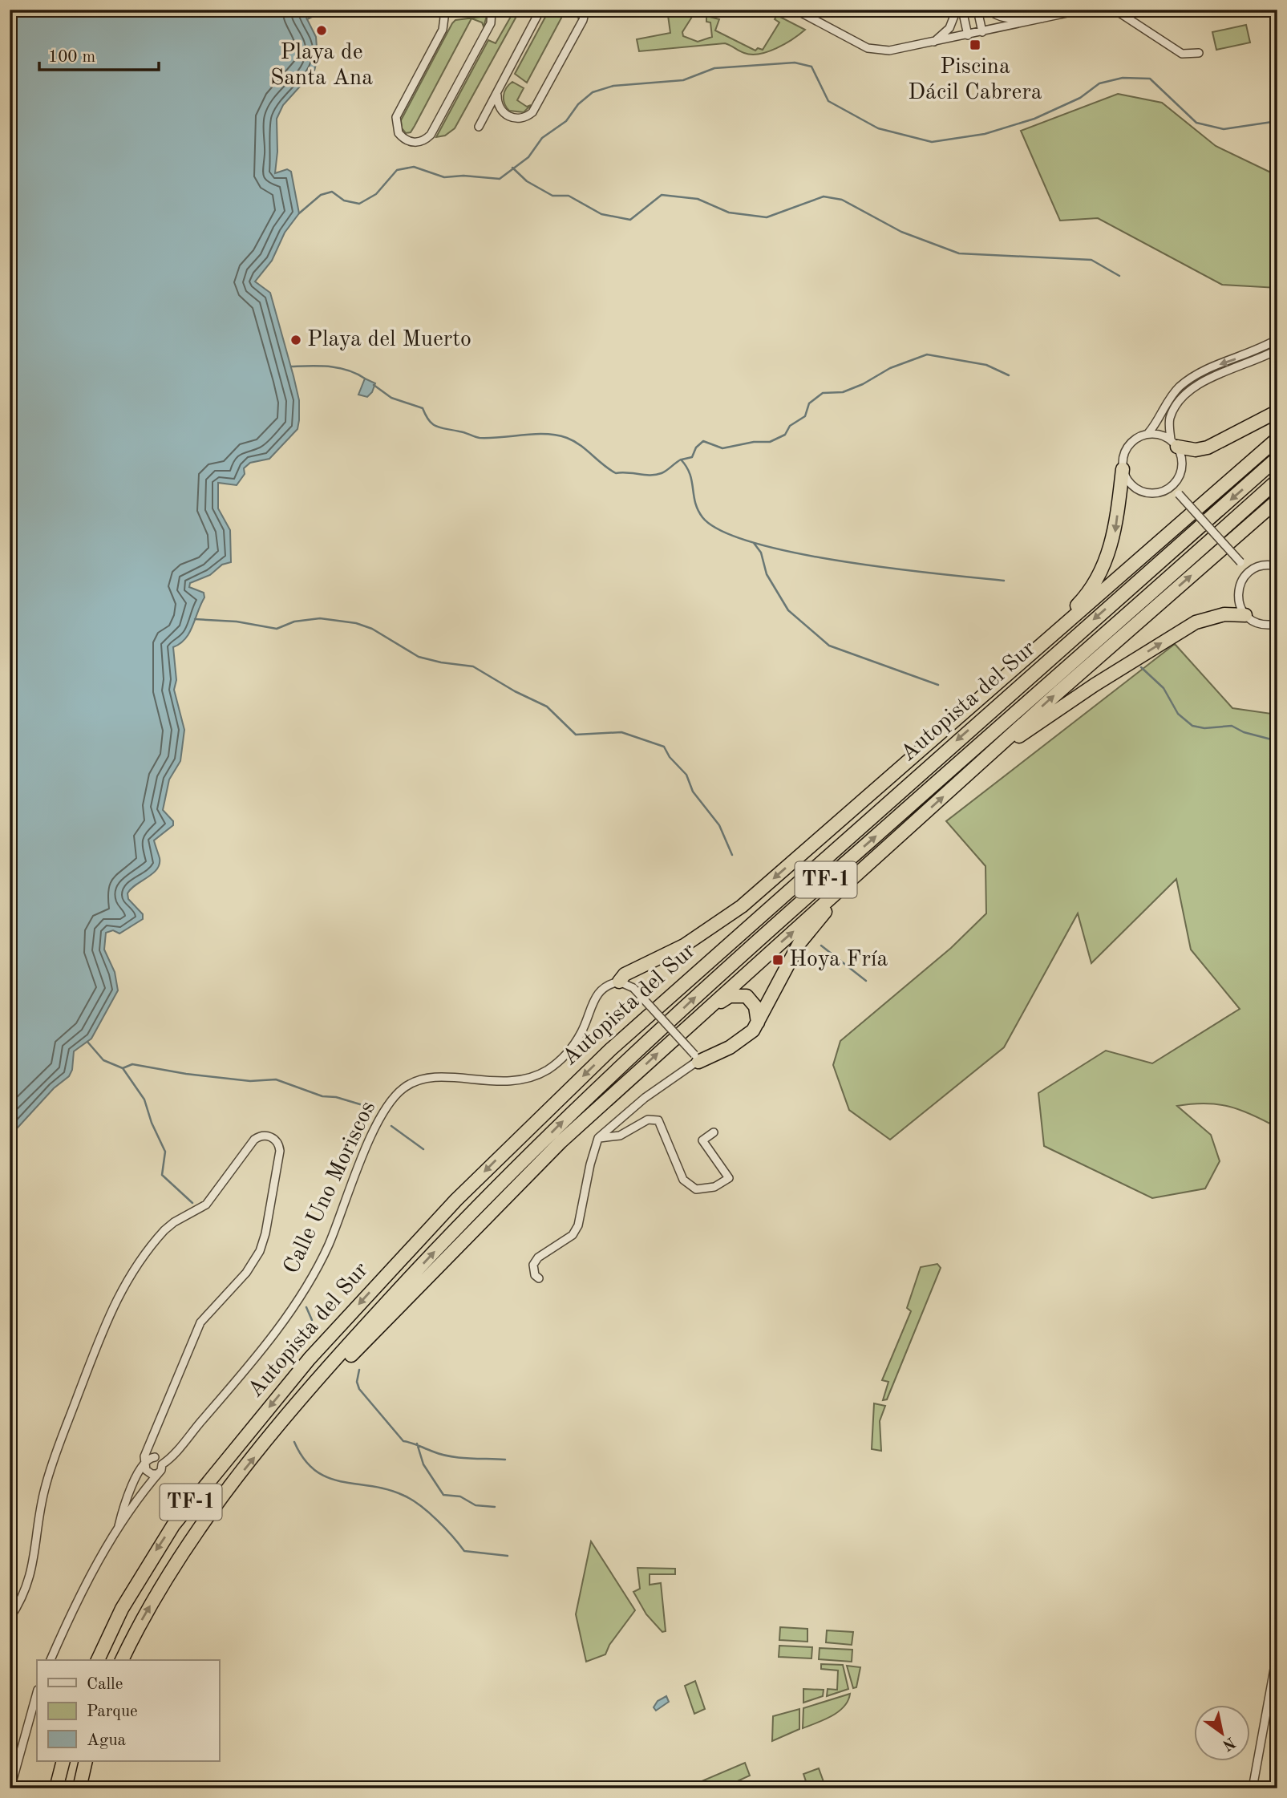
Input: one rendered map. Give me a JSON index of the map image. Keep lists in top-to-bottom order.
{
  "streets": {
    "highway": ["Autopista del Sur", "TF-1"],
    "street": ["Calle Uno Moriscos"]
  },
  "places": {
    "other": ["Playa de Santa Ana", "Playa del Muerto"],
    "transit": ["Piscina Dácil Cabrera", "Hoya Fría"]
  },
  "legend": ["Calle", "Parque", "Agua"],
  "scale_bar": "100 m",
  "north": "bottom right"
}
